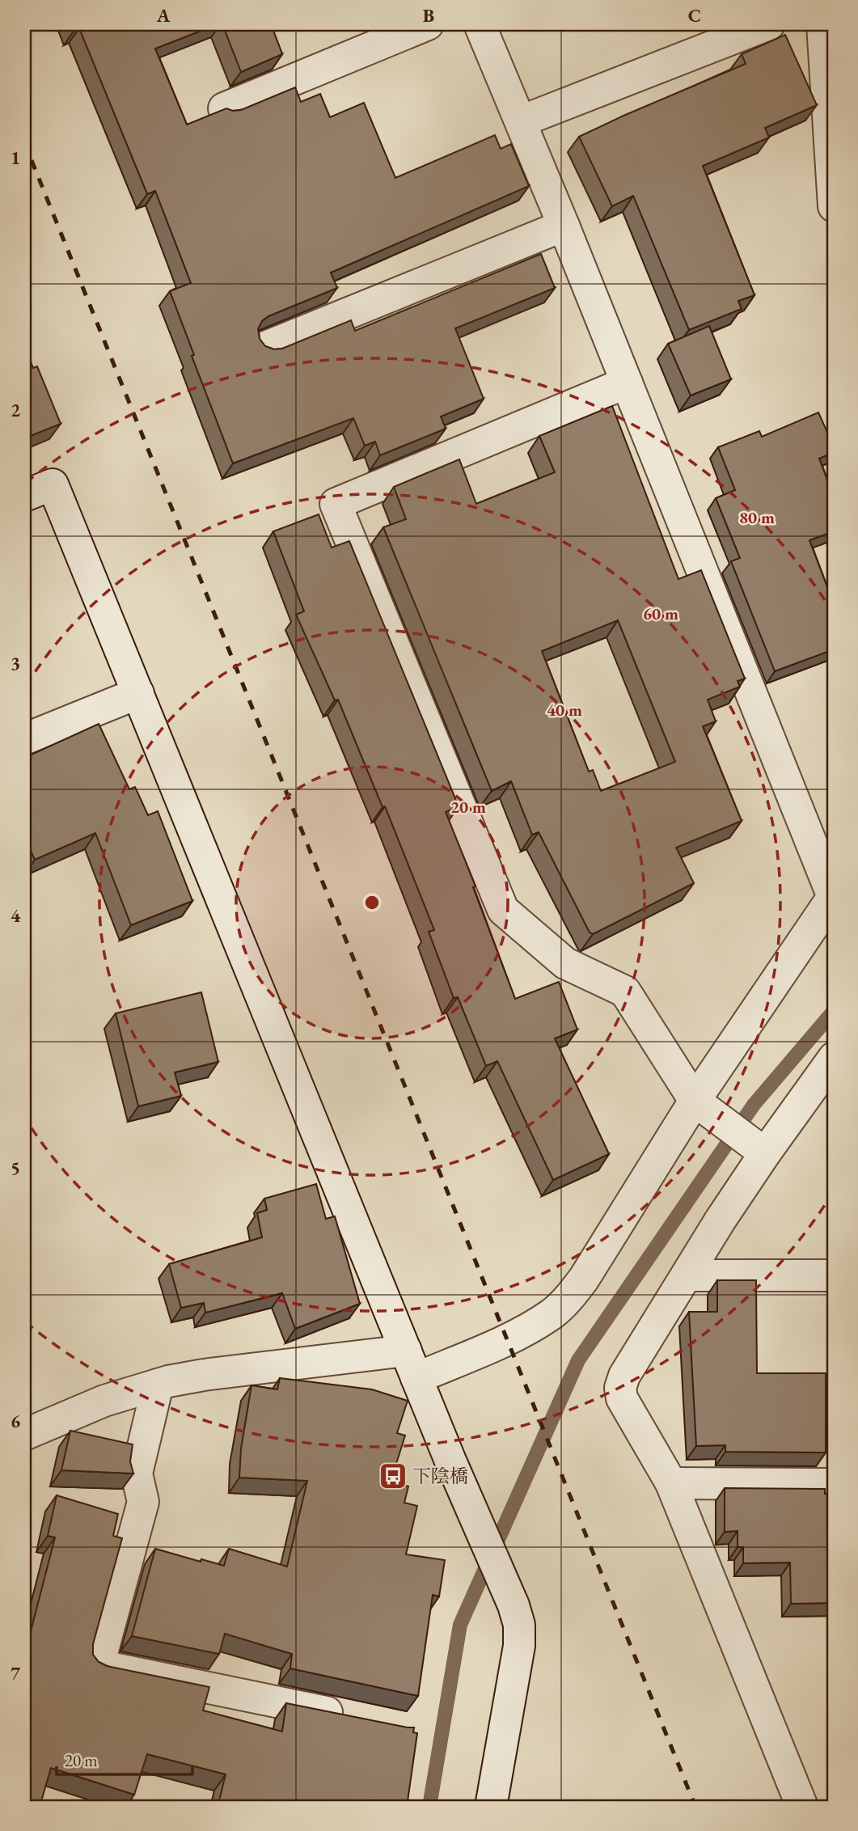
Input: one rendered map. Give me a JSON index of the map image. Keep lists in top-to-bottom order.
{
  "places": {
    "bus stop": ["下陰橋"]
  },
  "scale_bar": "20 m",
  "grid": {
    "columns": ["A", "B", "C"],
    "rows": [
      "1",
      "2",
      "3",
      "4",
      "5",
      "6",
      "7"
    ]
  },
  "rings": [
    "80 m",
    "60 m",
    "40 m",
    "20 m"
  ]
}
